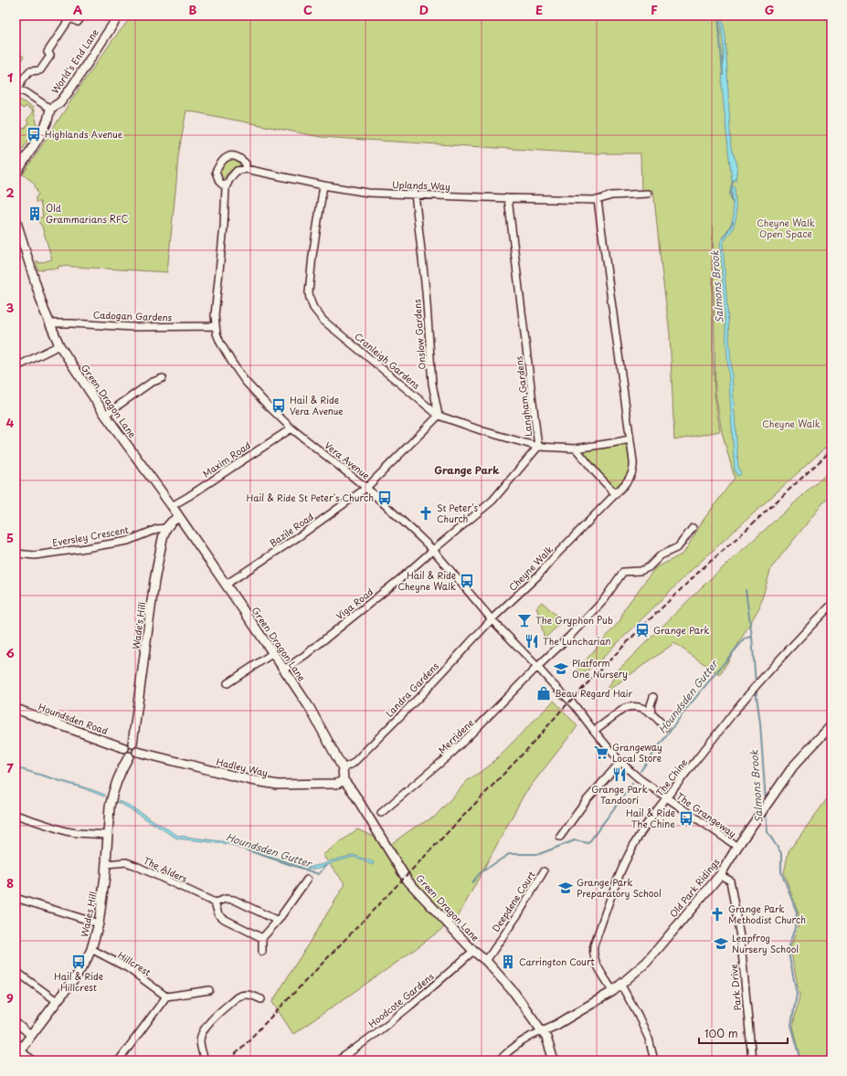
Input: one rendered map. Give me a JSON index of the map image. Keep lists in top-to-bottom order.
{
  "streets": {
    "street": [
      "World's End Lane",
      "Uplands Way",
      "Cadogan Gardens",
      "Onslow Gardens",
      "Cranleigh Gardens",
      "Langham Gardens",
      "Green Dragon Lane",
      "Maxim Road",
      "Vera Avenue",
      "Bazile Road",
      "Eversley Crescent",
      "Cheyne Walk",
      "Viga Road",
      "Wade's Hill",
      "Landra Gardens",
      "Houndsden Road",
      "Merridene",
      "Hadley Way",
      "The Chine",
      "The Grangeway",
      "The Alders",
      "Old Park Ridings",
      "Deepdene Court",
      "Wades Hill",
      "Hillcrest",
      "Park Drive",
      "Hoodcote Gardens"
    ]
  },
  "crossings": [
    ["Uplands Way", "Onslow Gardens"],
    ["Uplands Way", "Cranleigh Gardens"],
    ["Uplands Way", "Langham Gardens"],
    ["Uplands Way", "Cheyne Walk"],
    ["Cadogan Gardens", "Green Dragon Lane"],
    ["Cadogan Gardens", "Vera Avenue"],
    ["Onslow Gardens", "Cranleigh Gardens"],
    ["Cranleigh Gardens", "Langham Gardens"],
    ["Cranleigh Gardens", "Cheyne Walk"],
    ["Langham Gardens", "Vera Avenue"],
    ["Langham Gardens", "Viga Road"],
    ["Green Dragon Lane", "Maxim Road"],
    ["Green Dragon Lane", "Bazile Road"],
    ["Green Dragon Lane", "Viga Road"],
    ["Green Dragon Lane", "Landra Gardens"],
    ["Green Dragon Lane", "Hadley Way"],
    ["Green Dragon Lane", "Old Park Ridings"],
    ["Green Dragon Lane", "Deepdene Court"],
    ["Green Dragon Lane", "Hoodcote Gardens"],
    ["Maxim Road", "Vera Avenue"],
    ["Vera Avenue", "Bazile Road"],
    ["Vera Avenue", "Cheyne Walk"],
    ["Vera Avenue", "Viga Road"],
    ["Vera Avenue", "Landra Gardens"],
    ["Vera Avenue", "Merridene"],
    ["Vera Avenue", "The Grangeway"],
    ["Eversley Crescent", "Wade's Hill"],
    ["Cheyne Walk", "Landra Gardens"],
    ["Wade's Hill", "Houndsden Road"],
    ["Wade's Hill", "Hadley Way"],
    ["Wade's Hill", "Wades Hill"],
    ["Houndsden Road", "Hadley Way"],
    ["Houndsden Road", "Wades Hill"],
    ["Hadley Way", "Wades Hill"],
    ["The Chine", "The Grangeway"],
    ["The Chine", "Old Park Ridings"],
    ["The Grangeway", "Old Park Ridings"],
    ["The Alders", "Wades Hill"],
    ["Old Park Ridings", "Park Drive"],
    ["Wades Hill", "Hillcrest"]
  ],
  "districts": ["Grange Park"],
  "water": ["Salmons Brook", "Houndsden Gutter"],
  "parks": ["Cheyne Walk Open Space", "Cheyne Walk"],
  "places": {
    "bus stop": [
      "Highlands Avenue",
      "Hail & Ride Vera Avenue",
      "Hail & Ride St Peter's Church",
      "Hail & Ride Cheyne Walk",
      "Hail & Ride The Chine",
      "Hail & Ride Hillcrest"
    ],
    "building": ["Old Grammarians RFC", "Carrington Court"],
    "church": ["St Peter's Church", "Grange Park Methodist Church"],
    "bar": ["The Gryphon Pub"],
    "station": ["Grange Park"],
    "restaurant": ["The Luncharian", "Grange Park Tandoori"],
    "school or university": ["Platform One Nursery", "Grange Park Preparatory School", "Leapfrog Nursery School"],
    "shop": ["Beau Regard Hair"],
    "supermarket": ["Grangeway Local Store"]
  },
  "scale_bar": "100 m",
  "grid": {
    "columns": [
      "A",
      "B",
      "C",
      "D",
      "E",
      "F",
      "G"
    ],
    "rows": [
      "1",
      "2",
      "3",
      "4",
      "5",
      "6",
      "7",
      "8",
      "9"
    ]
  }
}
